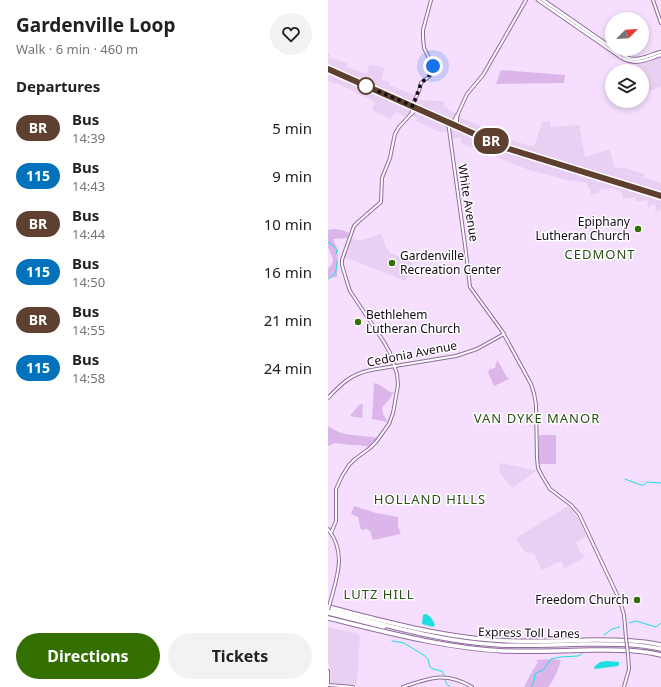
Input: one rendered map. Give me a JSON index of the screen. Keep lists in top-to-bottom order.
{
  "streets": {
    "highway": ["Express Toll Lanes"],
    "street": ["White Avenue", "Cedonia Avenue"]
  },
  "crossings": [
    ["White Avenue", "Cedonia Avenue"]
  ],
  "districts": [
    "CEDMONT",
    "VAN DYKE MANOR",
    "HOLLAND HILLS",
    "LUTZ HILL"
  ],
  "places": [
    "Epiphany Lutheran Church",
    "Gardenville Recreation Center",
    "Bethlehem Lutheran Church",
    "Freedom Church"
  ],
  "lines": ["bus line BR"],
  "north": "top right",
  "page": {
    "heading": [
      ["Gardenville Loop", "Walk · 6 min · 460 m"],
      "Departures"
    ],
    "on_map": "BR",
    "list": [
      {
        "mark": "BR",
        "name": "Bus",
        "note": "14:39",
        "value": "5 min"
      },
      {
        "mark": "115",
        "name": "Bus",
        "note": "14:43",
        "value": "9 min"
      },
      {
        "mark": "BR",
        "name": "Bus",
        "note": "14:44",
        "value": "10 min"
      },
      {
        "mark": "115",
        "name": "Bus",
        "note": "14:50",
        "value": "16 min"
      },
      {
        "mark": "BR",
        "name": "Bus",
        "note": "14:55",
        "value": "21 min"
      },
      {
        "mark": "115",
        "name": "Bus",
        "note": "14:58",
        "value": "24 min"
      }
    ],
    "buttons": ["Directions", "Tickets"]
  }
}
